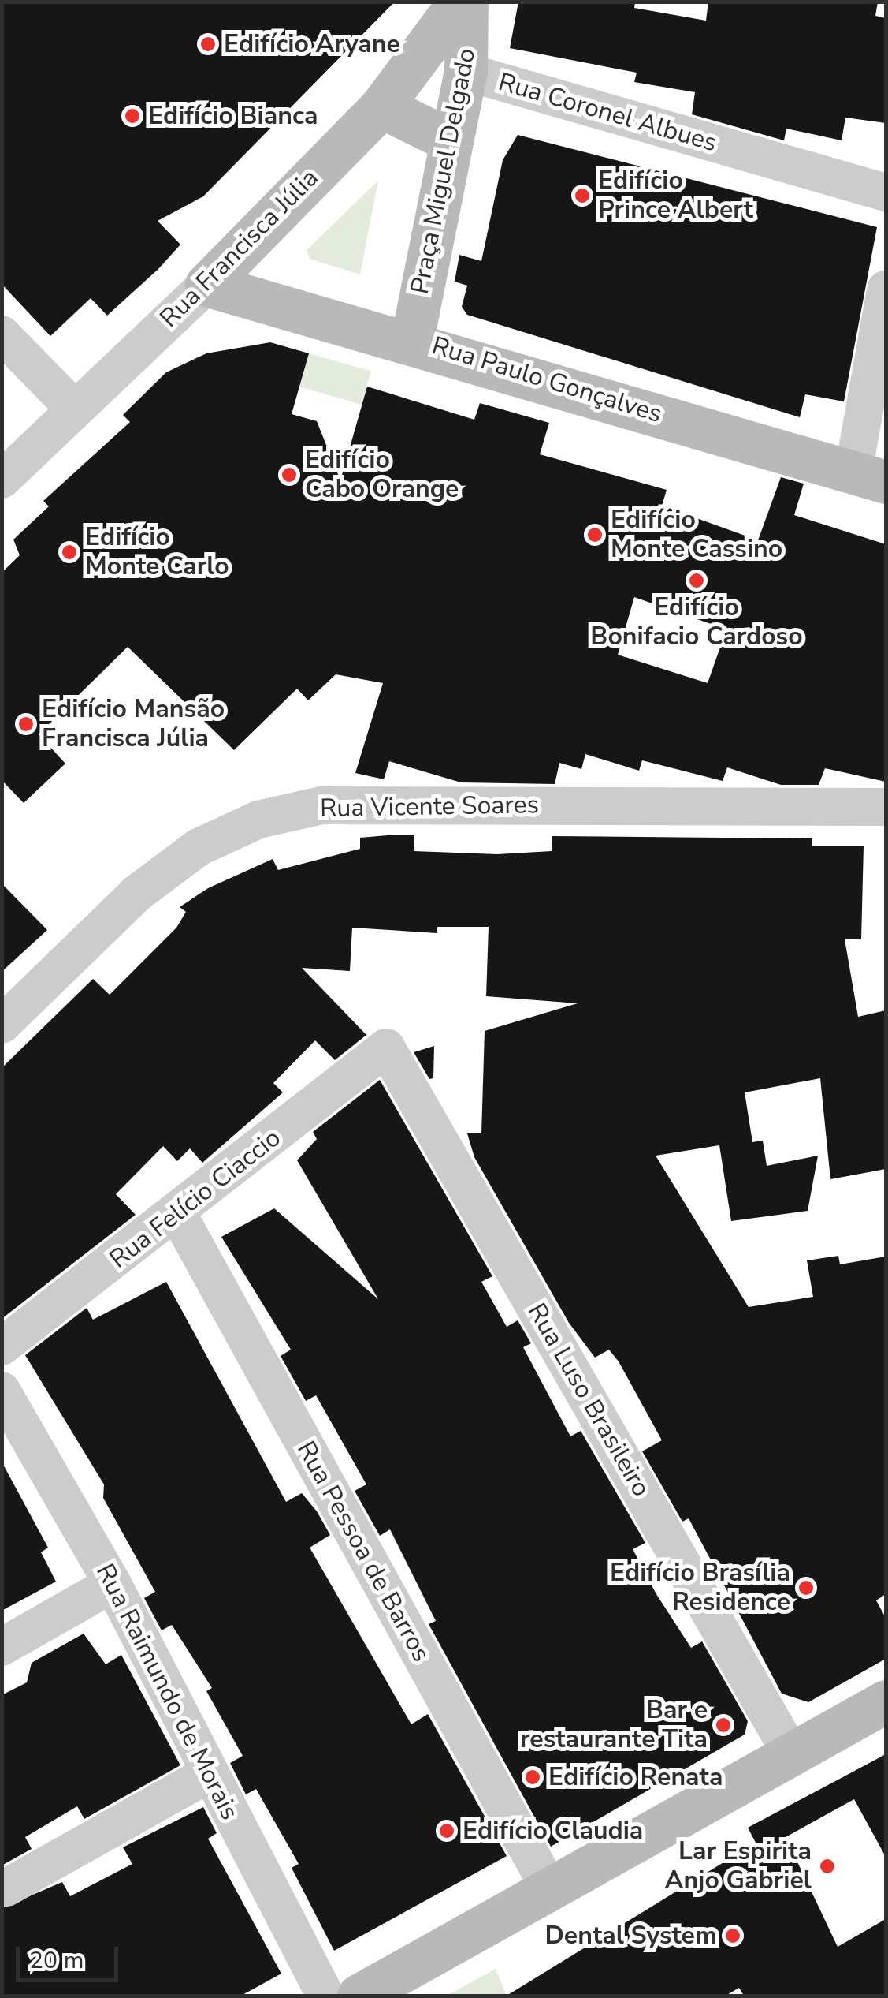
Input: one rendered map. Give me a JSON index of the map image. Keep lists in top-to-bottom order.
{
  "streets": {
    "street": [
      "Rua Coronel Albues",
      "Praça Miguel Delgado",
      "Rua Francisca Júlia",
      "Rua Paulo Gonçalves",
      "Rua Vicente Soares",
      "Rua Felício Ciaccio",
      "Rua Luso Brasileiro",
      "Rua Pessoa de Barros",
      "Rua Raimundo de Morais"
    ]
  },
  "crossings": [
    ["Rua Coronel Albues", "Praça Miguel Delgado"],
    ["Praça Miguel Delgado", "Rua Paulo Gonçalves"],
    ["Rua Francisca Júlia", "Rua Paulo Gonçalves"],
    ["Rua Felício Ciaccio", "Rua Luso Brasileiro"],
    ["Rua Felício Ciaccio", "Rua Pessoa de Barros"]
  ],
  "places": [
    "Edifício Aryane",
    "Edifício Bianca",
    "Edifício Prince Albert",
    "Edifício Cabo Orange",
    "Edifício Monte Cassino",
    "Edifício Monte Carlo",
    "Edifício Bonifacio Cardoso",
    "Edifício Mansão Francisca Júlia",
    "Edifício Brasília Residence",
    "Bar e restaurante Tita",
    "Edifício Renata",
    "Edifício Claudia",
    "Lar Espirita Anjo Gabriel",
    "Dental System"
  ],
  "scale_bar": "20 m"
}
